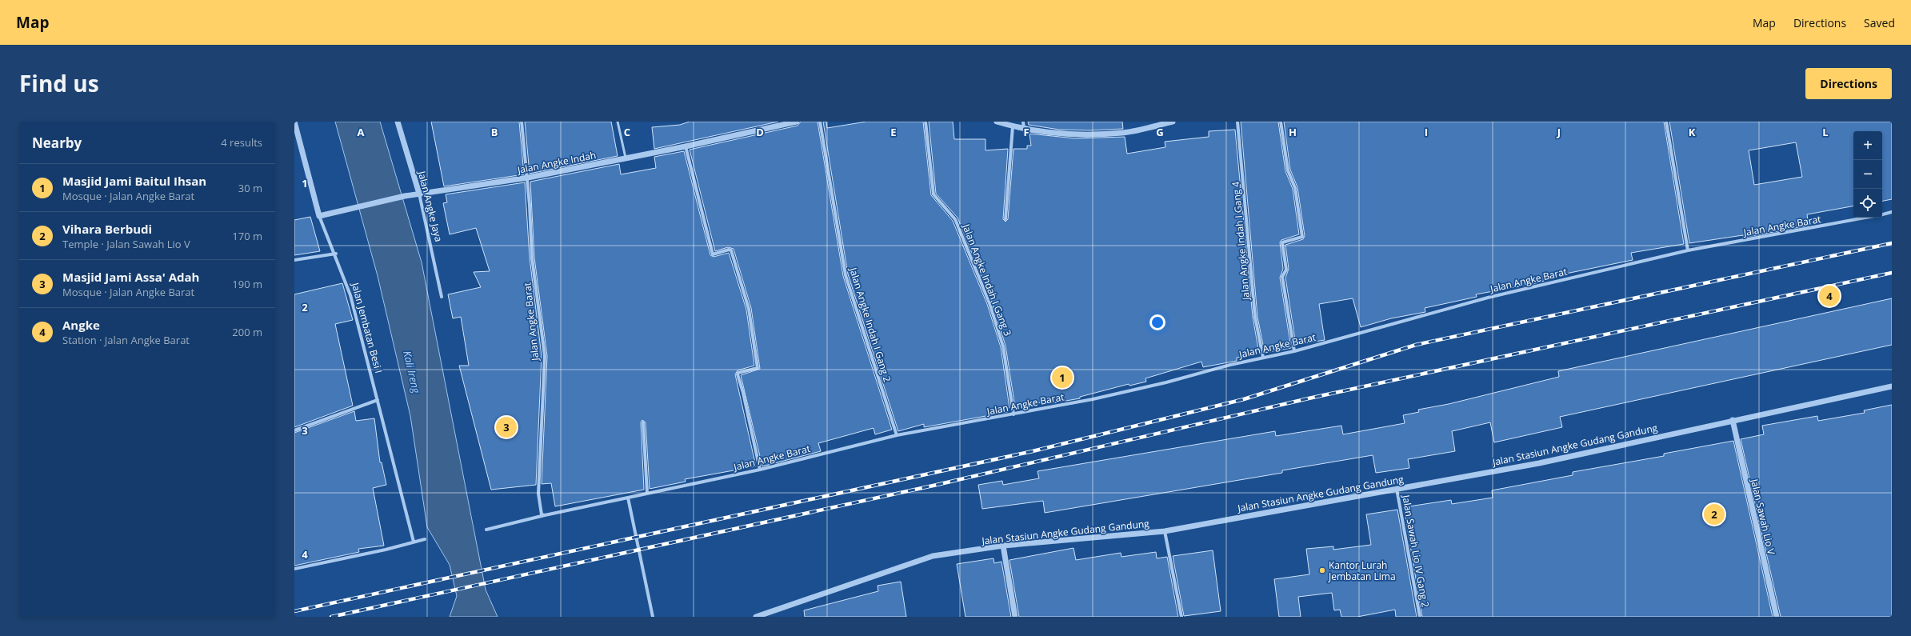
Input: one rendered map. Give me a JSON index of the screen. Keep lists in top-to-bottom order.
{
  "streets": {
    "street": [
      "Jalan Angke Indah",
      "Jalan Angke Jaya",
      "Jalan Angke Barat",
      "Jalan Angke Indah I Gang 4",
      "Jalan Angke Indah I Gang 3",
      "Jalan Angke Indah I Gang 2",
      "Jalan Jembatan Besi I",
      "Jalan Stasiun Angke Gudang Gandung",
      "Jalan Sawah Lio V",
      "Jalan Sawah Lio IV Gang 2"
    ]
  },
  "crossings": [
    ["Jalan Angke Indah", "Jalan Angke Jaya"],
    ["Jalan Angke Indah", "Jalan Angke Barat"],
    ["Jalan Angke Indah", "Jalan Jembatan Besi I"],
    ["Jalan Angke Barat", "Jalan Angke Indah I Gang 4"],
    ["Jalan Angke Barat", "Jalan Angke Indah I Gang 3"],
    ["Jalan Angke Barat", "Jalan Angke Indah I Gang 2"],
    ["Jalan Stasiun Angke Gudang Gandung", "Jalan Sawah Lio V"],
    ["Jalan Stasiun Angke Gudang Gandung", "Jalan Sawah Lio IV Gang 2"]
  ],
  "water": ["Kali Ireng"],
  "places": ["Kantor Lurah Jembatan Lima"],
  "page": {
    "header": "Map",
    "nav": ["Map", "Directions", "Saved"],
    "title": "Find us",
    "buttons": "Directions",
    "heading": ["Nearby", "4 results"],
    "map_buttons": ["+", "−"],
    "list": [
      {
        "mark": "1",
        "name": "Masjid Jami Baitul Ihsan",
        "note": "Mosque · Jalan Angke Barat",
        "value": "30 m"
      },
      {
        "mark": "2",
        "name": "Vihara Berbudi",
        "note": "Temple · Jalan Sawah Lio V",
        "value": "170 m"
      },
      {
        "mark": "3",
        "name": "Masjid Jami Assa' Adah",
        "note": "Mosque · Jalan Angke Barat",
        "value": "190 m"
      },
      {
        "mark": "4",
        "name": "Angke",
        "note": "Station · Jalan Angke Barat",
        "value": "200 m"
      }
    ],
    "pins": [
      "4",
      "1",
      "3",
      "2"
    ]
  },
  "grid": {
    "columns": [
      "A",
      "B",
      "C",
      "D",
      "E",
      "F",
      "G",
      "H",
      "I",
      "J",
      "K",
      "L"
    ],
    "rows": [
      "1",
      "2",
      "3",
      "4"
    ]
  }
}
